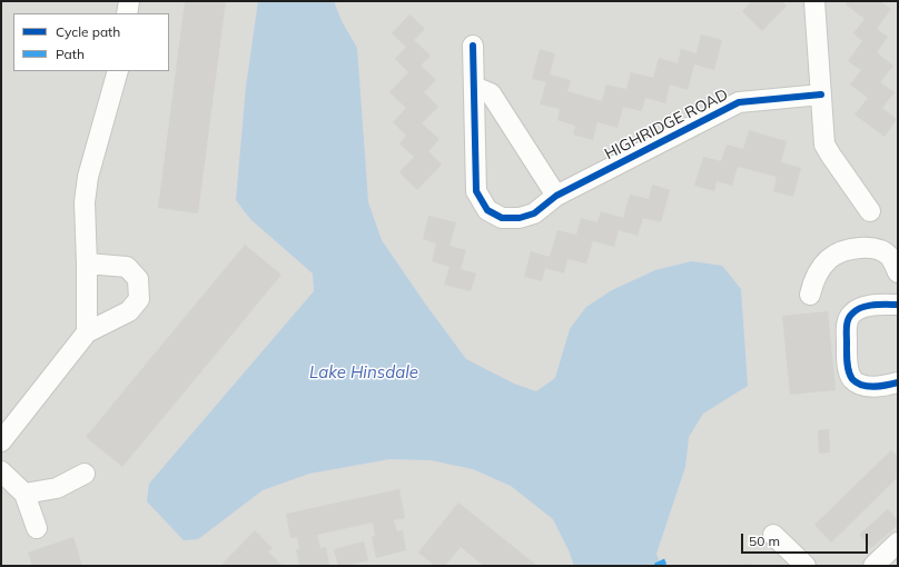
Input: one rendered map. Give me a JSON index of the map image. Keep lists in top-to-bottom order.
{
  "streets": {
    "street": ["HIGHRIDGE ROAD"]
  },
  "water": ["Lake Hinsdale"],
  "legend": ["Cycle path", "Path"],
  "scale_bar": "50 m"
}
